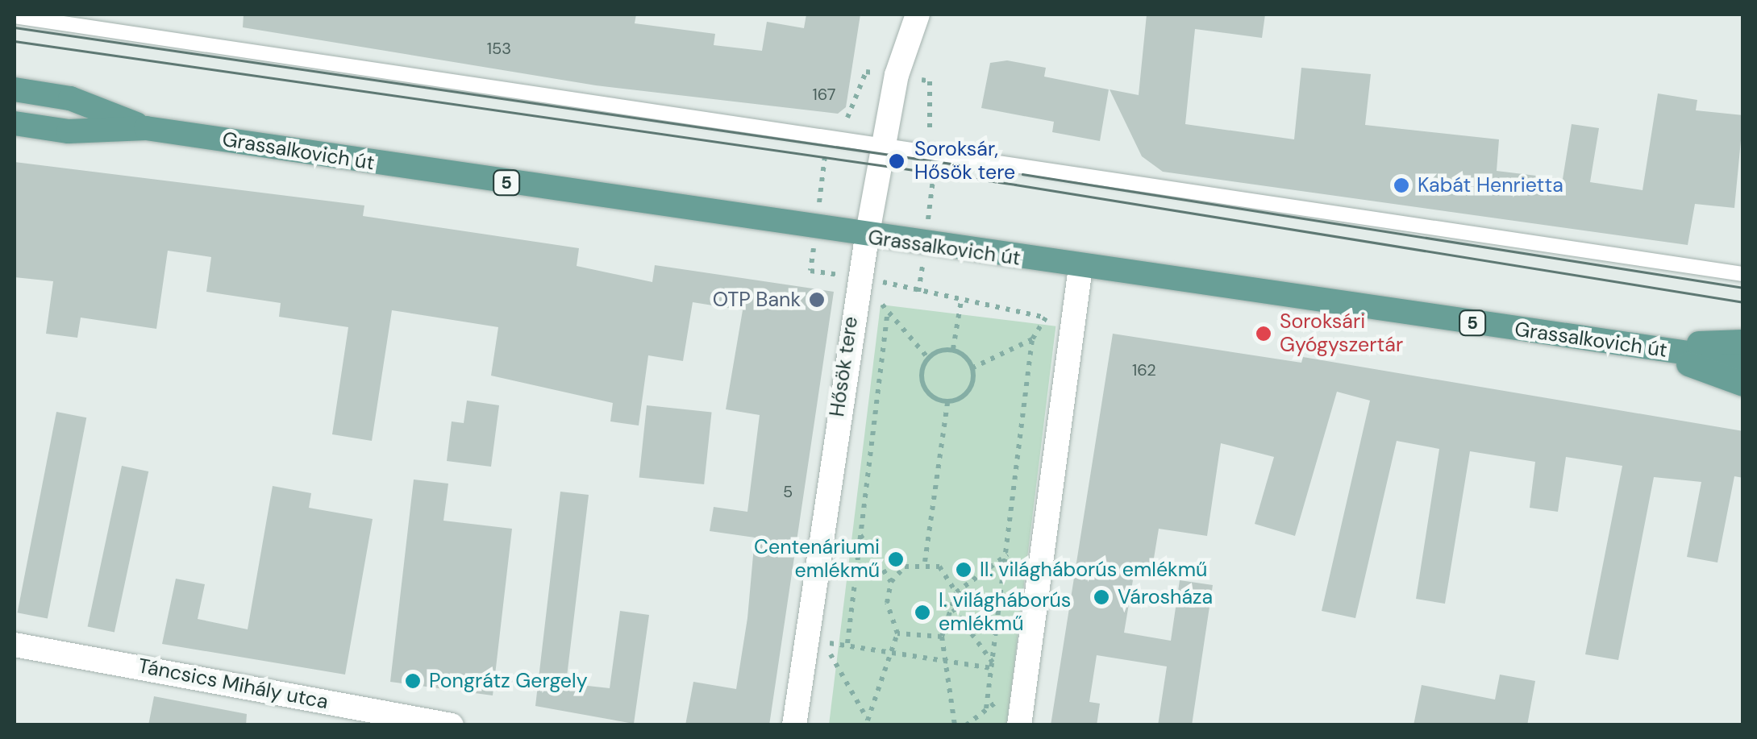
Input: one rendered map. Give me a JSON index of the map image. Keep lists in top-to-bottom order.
{
  "streets": {
    "main road": ["Grassalkovich út", "5"],
    "street": ["Hősök tere", "Táncsics Mihály utca"]
  },
  "crossings": [
    ["Grassalkovich út", "Hősök tere"]
  ],
  "places": [
    "Soroksár, Hősök tere",
    "Kabát Henrietta",
    "OTP Bank",
    "Soroksári Gyógyszertár",
    "Centenáriumi emlékmű",
    "II. világháborús emlékmű",
    "Városháza",
    "I. világháborús emlékmű",
    "Pongrátz Gergely"
  ],
  "house_numbers": [
    "153",
    "167",
    "162",
    "5"
  ]
}
